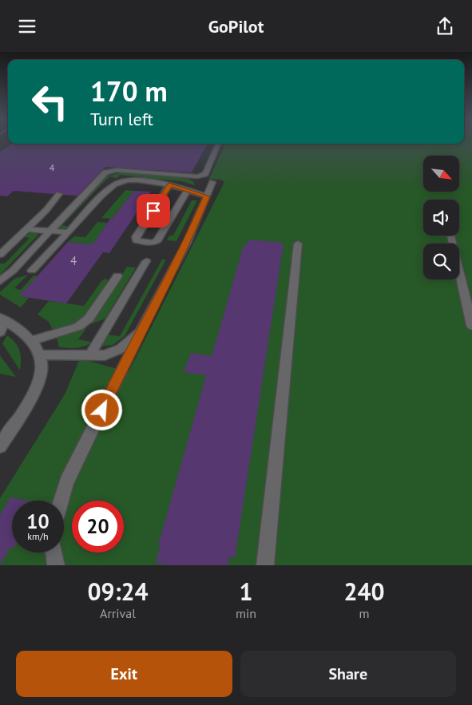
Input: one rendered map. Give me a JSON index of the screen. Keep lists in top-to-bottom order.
{
  "house_numbers": ["4", "4"],
  "north": "bottom right",
  "page": {
    "header": "GoPilot",
    "turn": ["170 m", "Turn left"],
    "speed": "10 km/h",
    "limit": "20",
    "eta": [
      "09:24",
      "Arrival",
      "1",
      "min",
      "240",
      "m"
    ],
    "buttons": ["Exit", "Share"]
  }
}
